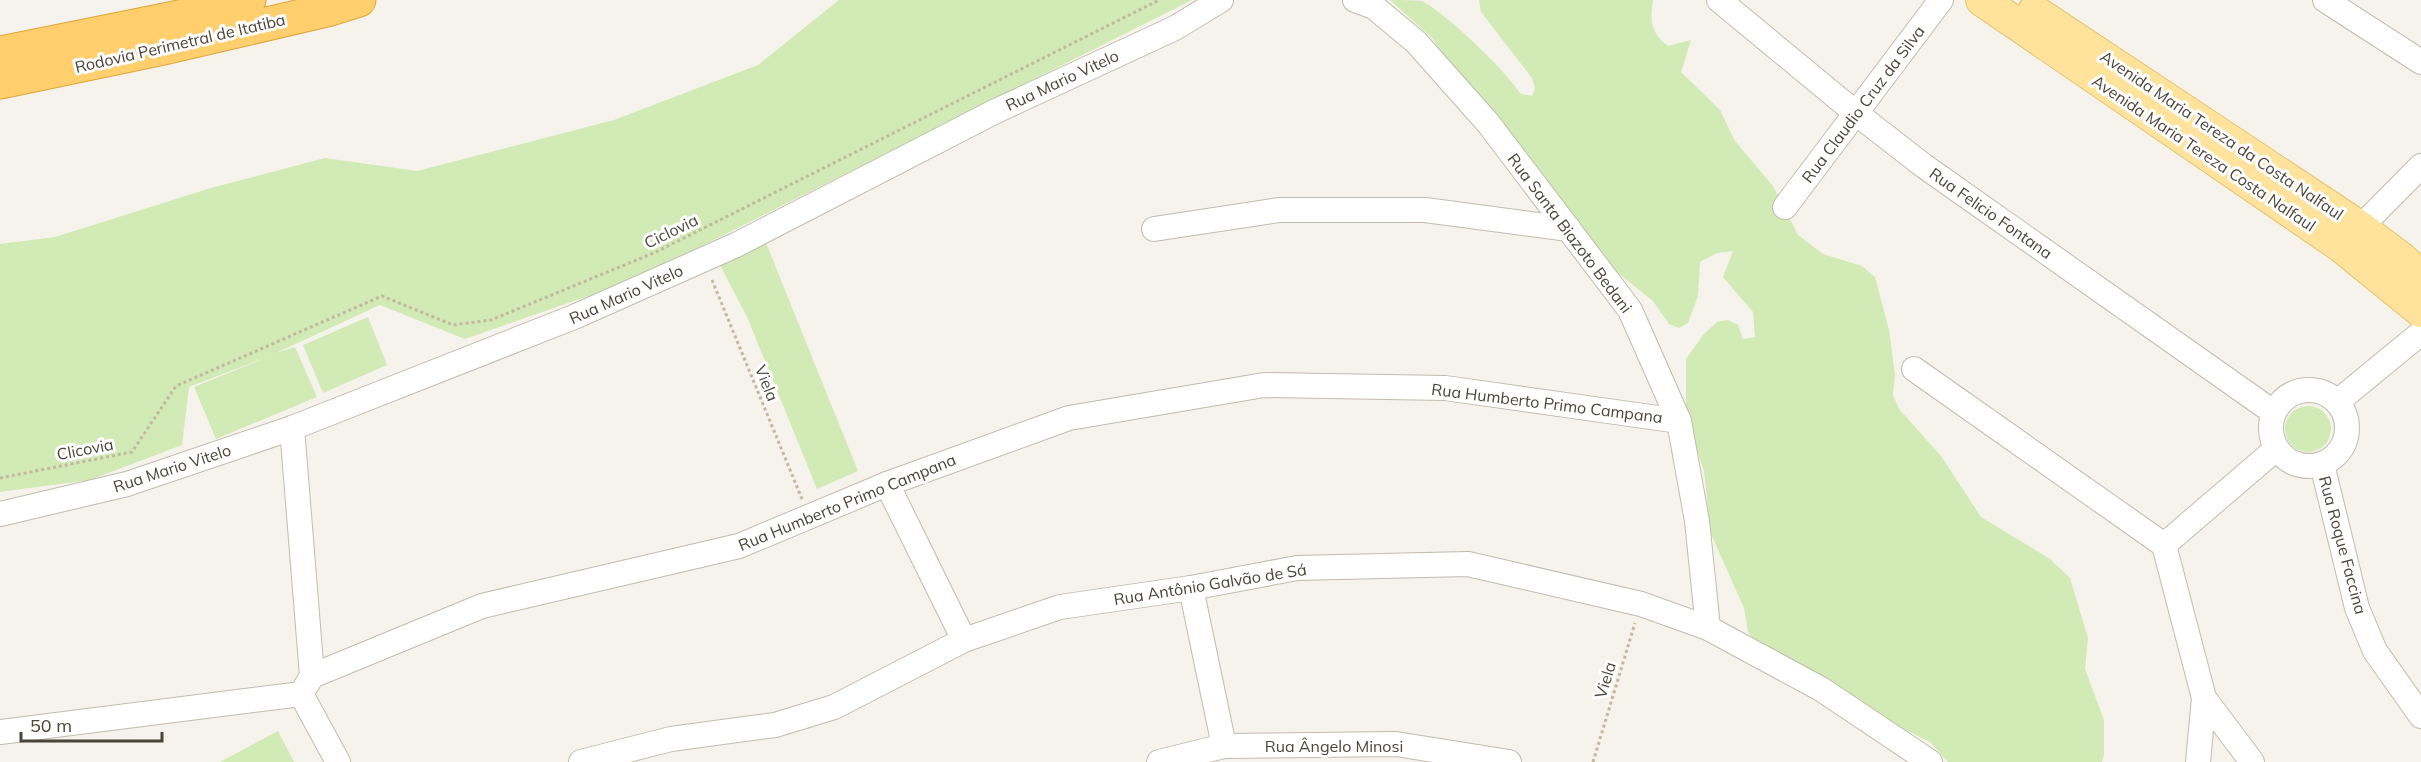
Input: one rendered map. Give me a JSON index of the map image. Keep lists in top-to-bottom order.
{
  "streets": {
    "highway": ["Rodovia Perimetral de Itatiba"],
    "main road": ["Avenida Maria Tereza da Costa Nalfaul", "Avenida Maria Tereza Costa Nalfaul"],
    "street": [
      "Rua Mario Vitelo",
      "Rua Claudio Cruz da Silva",
      "Rua Felicio Fontana",
      "Rua Santa Biazoto Bedani",
      "Rua Humberto Primo Campana",
      "Rua Roque Faccina",
      "Rua Antônio Galvão de Sá",
      "Rua Ângelo Minosi"
    ],
    "path": ["Ciclovia", "Viela", "Clicovia"]
  },
  "crossings": [
    ["Rua Mario Vitelo", "Viela"],
    ["Rua Claudio Cruz da Silva", "Rua Felicio Fontana"],
    ["Avenida Maria Tereza da Costa Nalfaul", "Avenida Maria Tereza Costa Nalfaul"],
    ["Rua Felicio Fontana", "Rua Roque Faccina"],
    ["Ciclovia", "Clicovia"],
    ["Rua Santa Biazoto Bedani", "Rua Humberto Primo Campana"],
    ["Rua Santa Biazoto Bedani", "Rua Antônio Galvão de Sá"],
    ["Viela", "Rua Humberto Primo Campana"],
    ["Viela", "Rua Antônio Galvão de Sá"]
  ],
  "scale_bar": "50 m"
}
